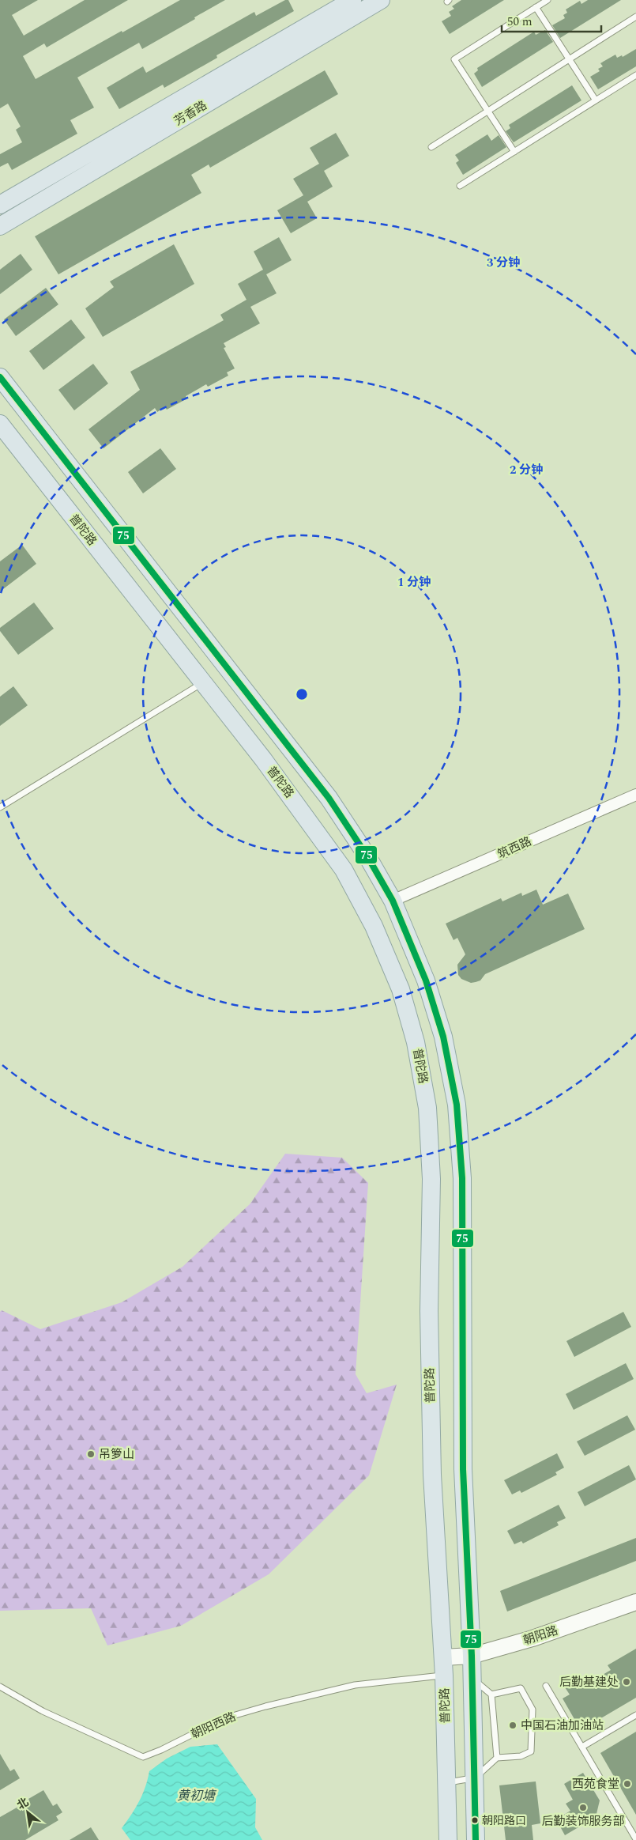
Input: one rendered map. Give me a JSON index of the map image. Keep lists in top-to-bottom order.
{
  "streets": {
    "main road": ["芳香路", "普陀路"],
    "street": ["筑西路", "朝阳路"],
    "lane": ["朝阳西路"]
  },
  "crossings": [
    ["普陀路", "朝阳路"],
    ["普陀路", "朝阳西路"]
  ],
  "water": ["黄初塘"],
  "places": [
    "吊箩山",
    "后勤基建处",
    "中国石油加油站",
    "西苑食堂",
    "后勤装饰服务部",
    "朝阳路口"
  ],
  "lines": ["transit line 75"],
  "scale_bar": "50 m",
  "north": "top left",
  "rings": ["3 分钟", "2 分钟", "1 分钟"]
}
